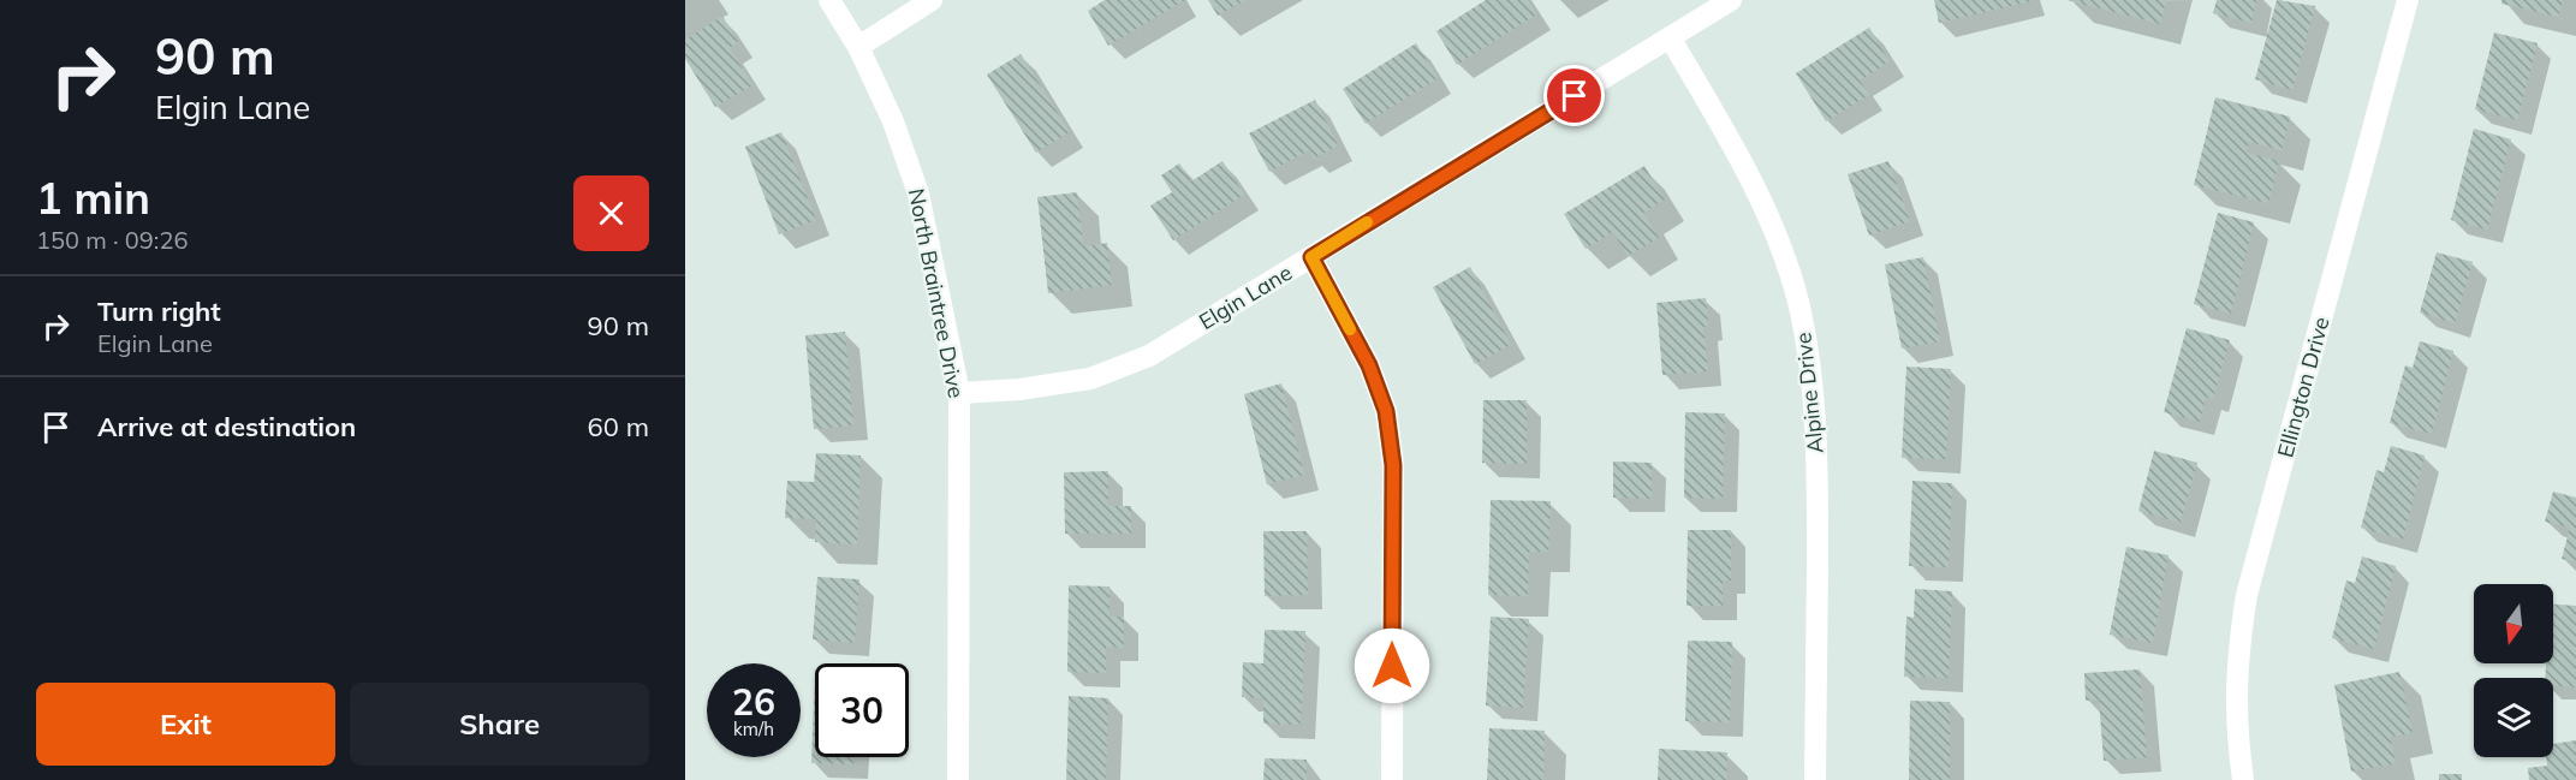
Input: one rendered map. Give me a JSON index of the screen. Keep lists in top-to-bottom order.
{
  "streets": {
    "street": [
      "North Braintree Drive",
      "Elgin Lane",
      "Ellington Drive",
      "Alpine Drive"
    ]
  },
  "crossings": [
    ["North Braintree Drive", "Elgin Lane"],
    ["Elgin Lane", "Alpine Drive"]
  ],
  "north": "bottom",
  "page": {
    "turn": ["90 m", "Elgin Lane"],
    "heading": ["1 min", "150 m · 09:26"],
    "list": [
      {
        "name": "Turn right",
        "note": "Elgin Lane",
        "value": "90 m"
      },
      {
        "name": "Arrive at destination",
        "value": "60 m"
      }
    ],
    "speed": "26 km/h",
    "limit": "30",
    "buttons": ["Exit", "Share"]
  }
}
